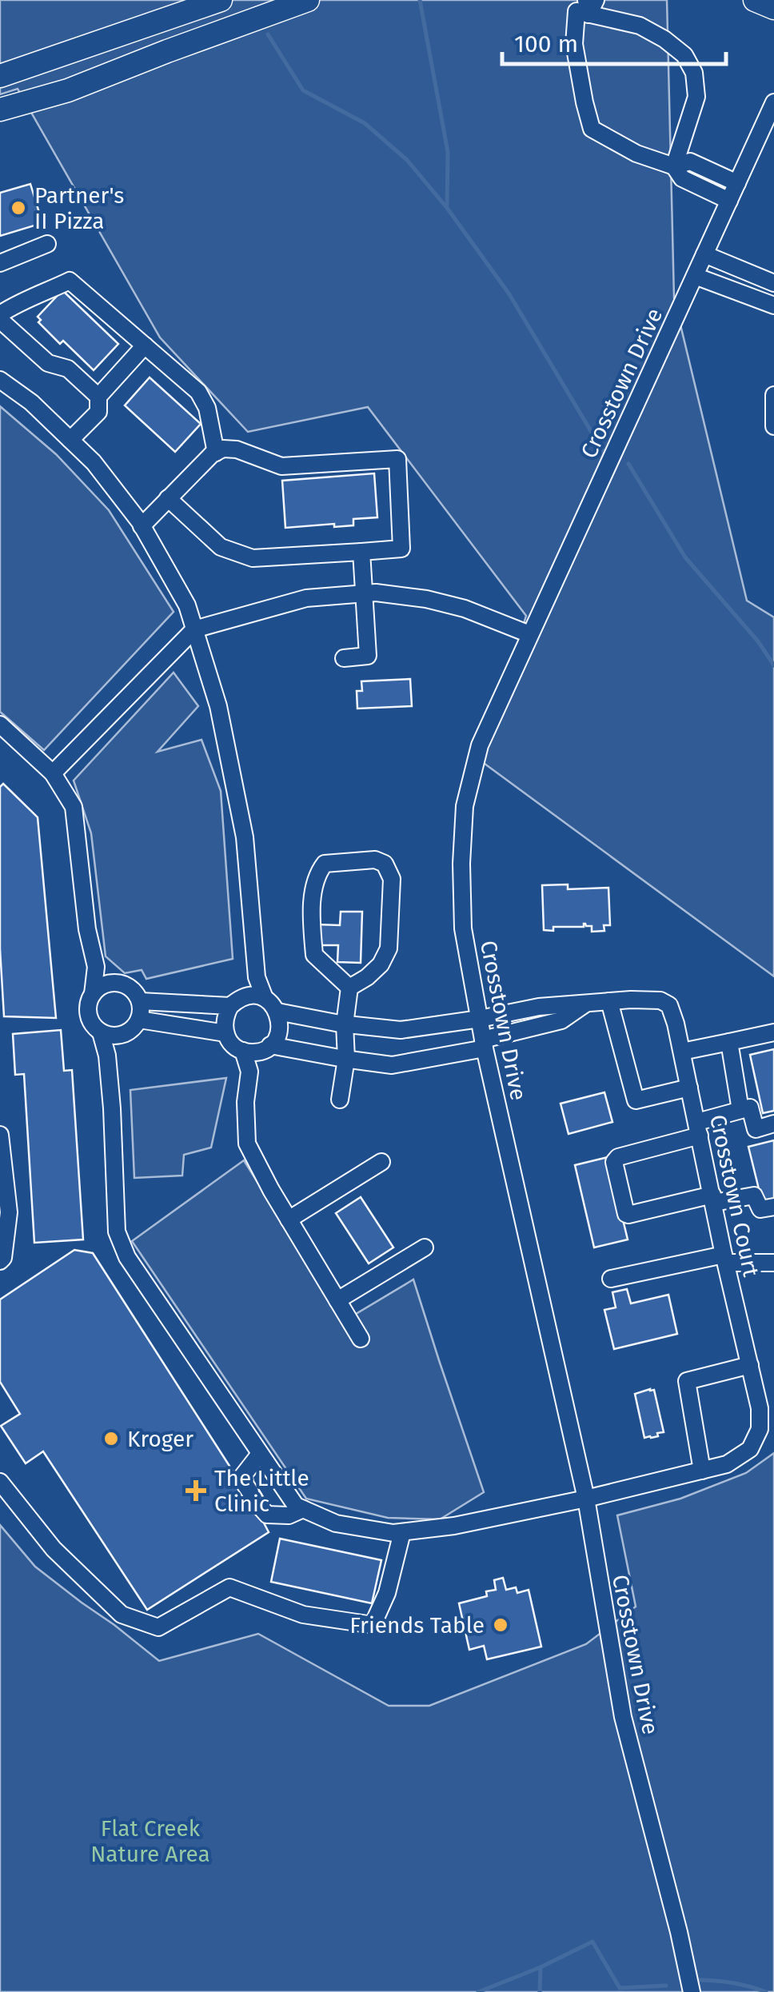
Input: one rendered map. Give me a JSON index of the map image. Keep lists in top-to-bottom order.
{
  "streets": {
    "street": ["Crosstown Drive", "Crosstown Court"]
  },
  "crossings": [
    ["Crosstown Drive", "Crosstown Court"]
  ],
  "parks": ["Flat Creek Nature Area"],
  "places": {
    "other": ["Partner's II Pizza", "Kroger", "Friends Table"],
    "health": ["The Little Clinic"]
  },
  "scale_bar": "100 m"
}
